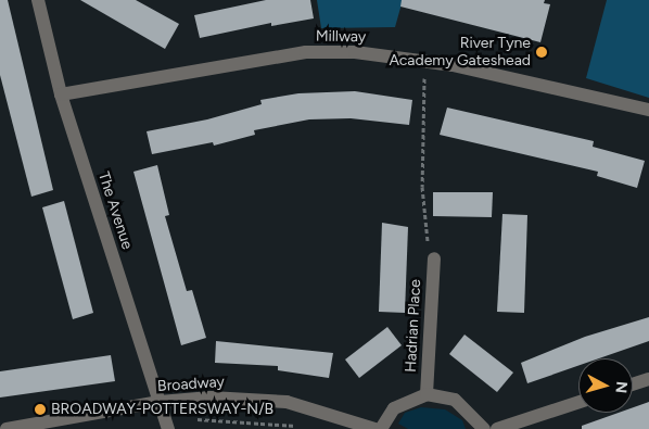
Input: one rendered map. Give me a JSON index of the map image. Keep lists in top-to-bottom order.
{
  "streets": {
    "street": [
      "Millway",
      "The Avenue",
      "Hadrian Place",
      "Broadway"
    ]
  },
  "crossings": [
    ["Millway", "The Avenue"],
    ["The Avenue", "Broadway"]
  ],
  "places": ["River Tyne Academy Gateshead", "BROADWAY-POTTERSWAY-N/B"],
  "north": "right"
}
